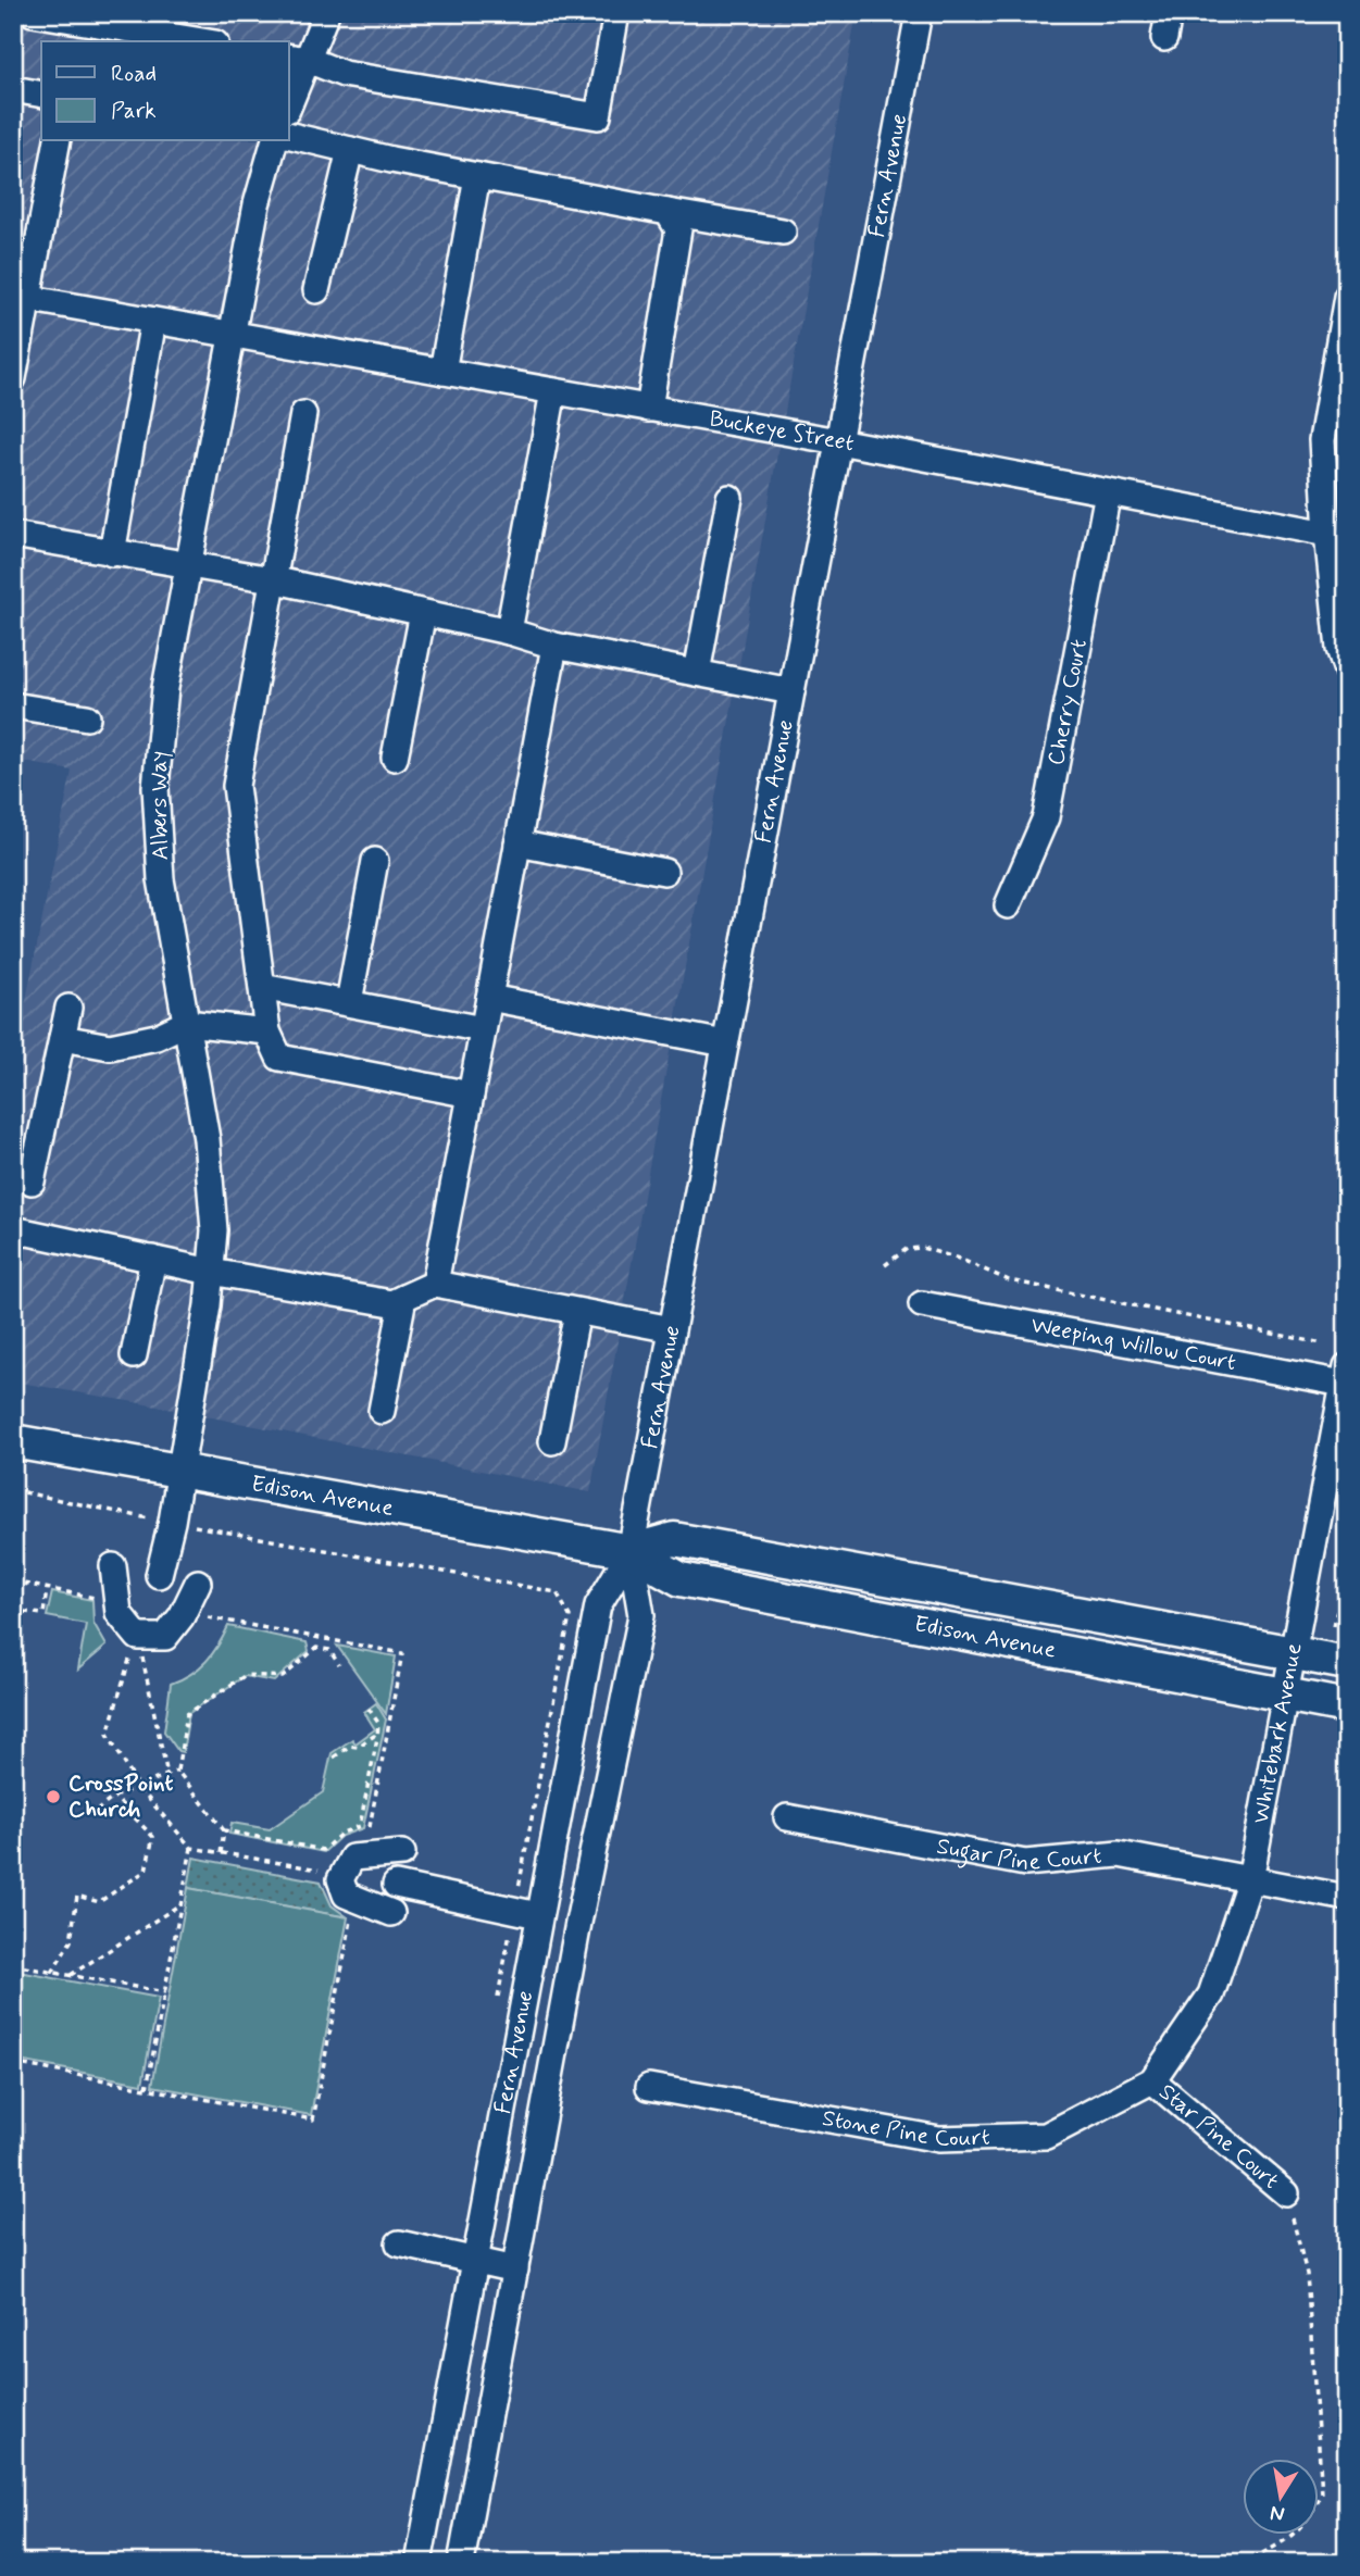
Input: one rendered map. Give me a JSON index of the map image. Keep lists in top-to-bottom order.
{
  "streets": {
    "main road": ["Edison Avenue"],
    "street": [
      "Fern Avenue",
      "Buckeye Street",
      "Cherry Court",
      "Albers Way",
      "Weeping Willow Court",
      "Whitebark Avenue",
      "Sugar Pine Court",
      "Stone Pine Court",
      "Star Pine Court"
    ]
  },
  "crossings": [
    ["Fern Avenue", "Buckeye Street"],
    ["Fern Avenue", "Edison Avenue"],
    ["Buckeye Street", "Cherry Court"],
    ["Buckeye Street", "Albers Way"],
    ["Albers Way", "Edison Avenue"],
    ["Weeping Willow Court", "Whitebark Avenue"],
    ["Edison Avenue", "Whitebark Avenue"],
    ["Whitebark Avenue", "Sugar Pine Court"],
    ["Whitebark Avenue", "Stone Pine Court"],
    ["Whitebark Avenue", "Star Pine Court"],
    ["Stone Pine Court", "Star Pine Court"]
  ],
  "places": ["CrossPoint Church"],
  "legend": ["Road", "Park"],
  "north": "bottom"
}
